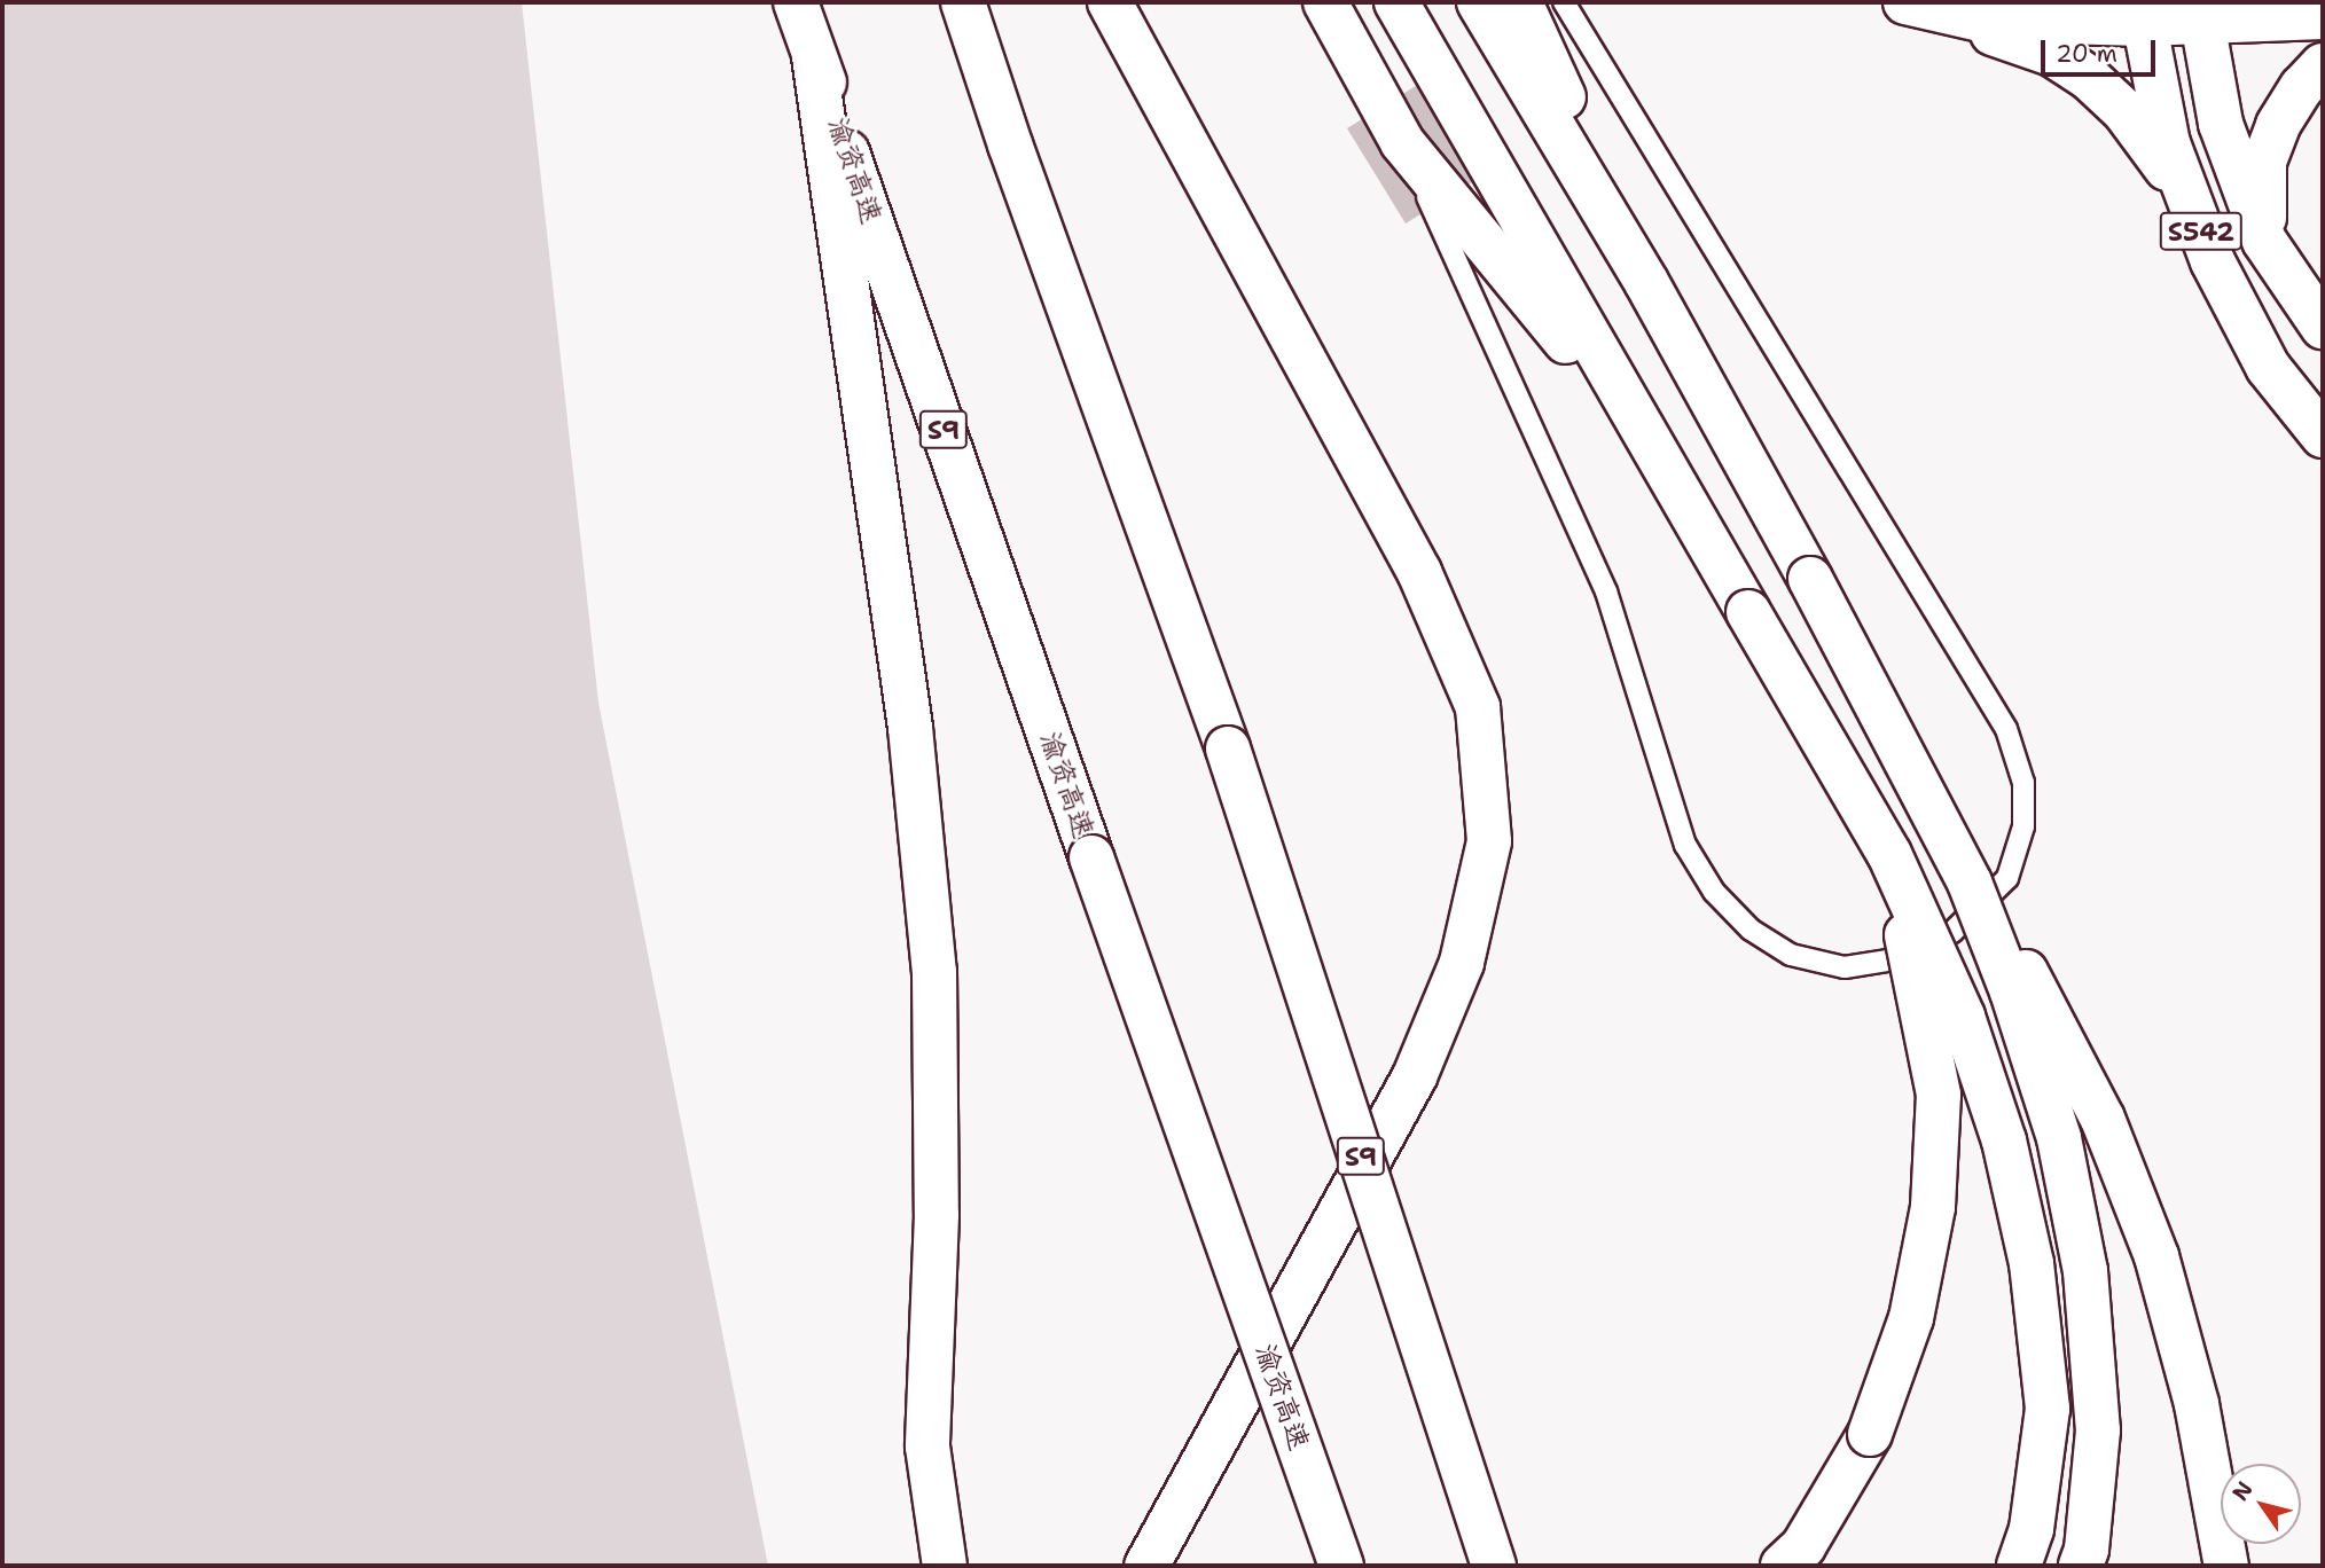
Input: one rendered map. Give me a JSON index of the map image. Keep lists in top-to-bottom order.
{
  "streets": {
    "main road": ["渝资高速", "S542", "S9"]
  },
  "scale_bar": "20 m",
  "north": "top left"
}
